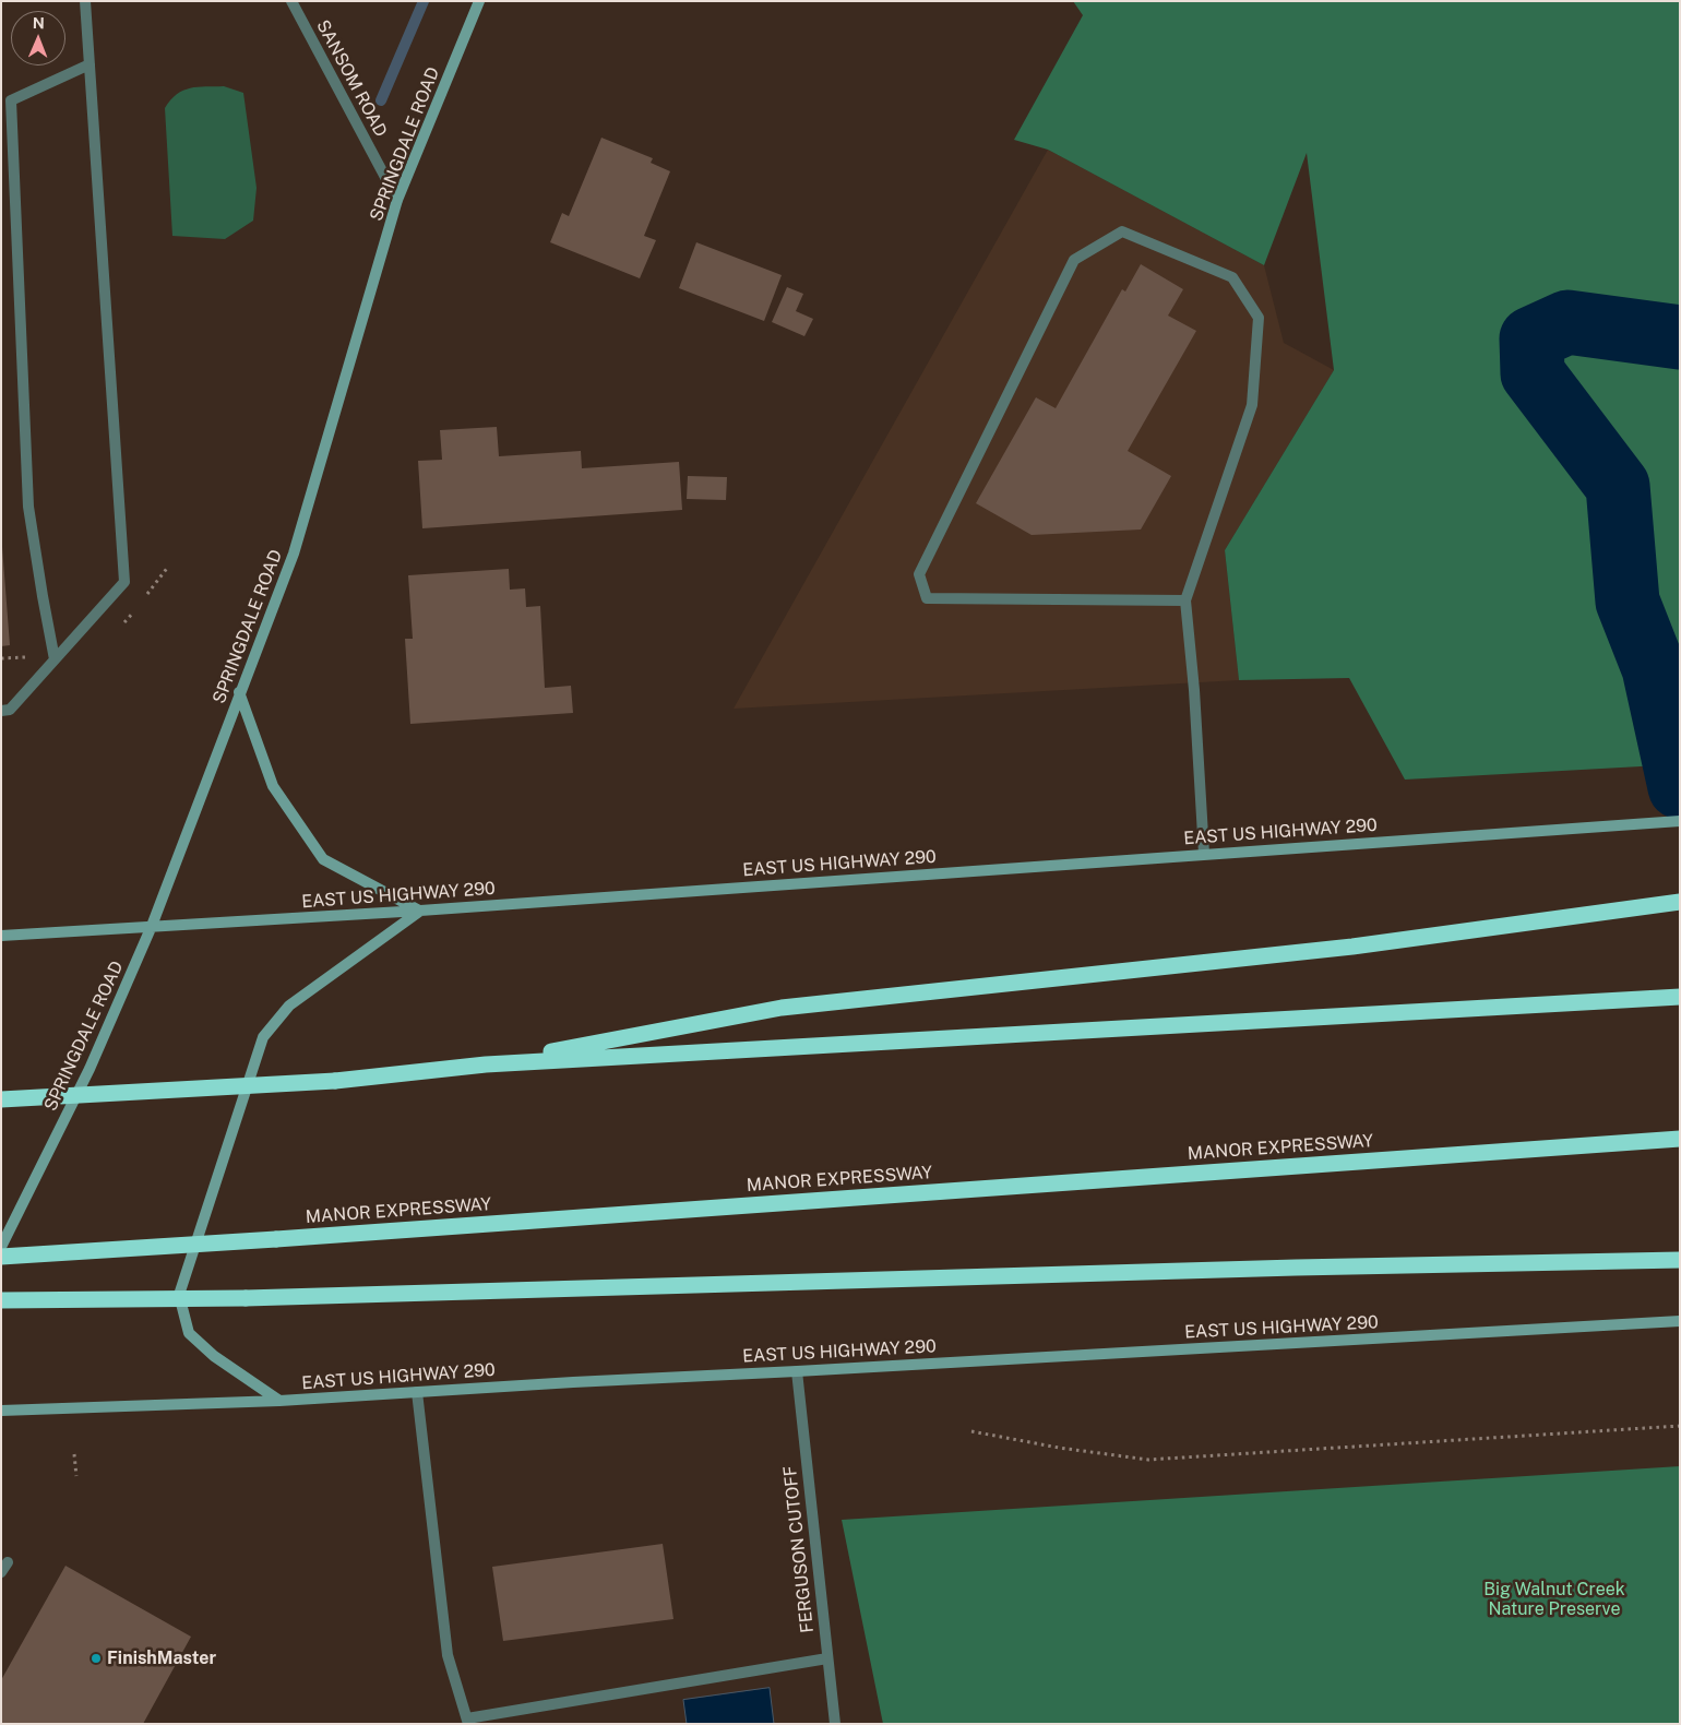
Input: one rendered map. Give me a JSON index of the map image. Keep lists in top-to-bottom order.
{
  "streets": {
    "highway": ["MANOR EXPRESSWAY"],
    "main road": ["SPRINGDALE ROAD", "EAST US HIGHWAY 290"],
    "street": ["SANSOM ROAD", "FERGUSON CUTOFF"]
  },
  "crossings": [
    ["SANSOM ROAD", "SPRINGDALE ROAD"],
    ["SPRINGDALE ROAD", "EAST US HIGHWAY 290"],
    ["EAST US HIGHWAY 290", "FERGUSON CUTOFF"]
  ],
  "parks": ["Big Walnut Creek Nature Preserve"],
  "places": ["FinishMaster"],
  "north": "top"
}
